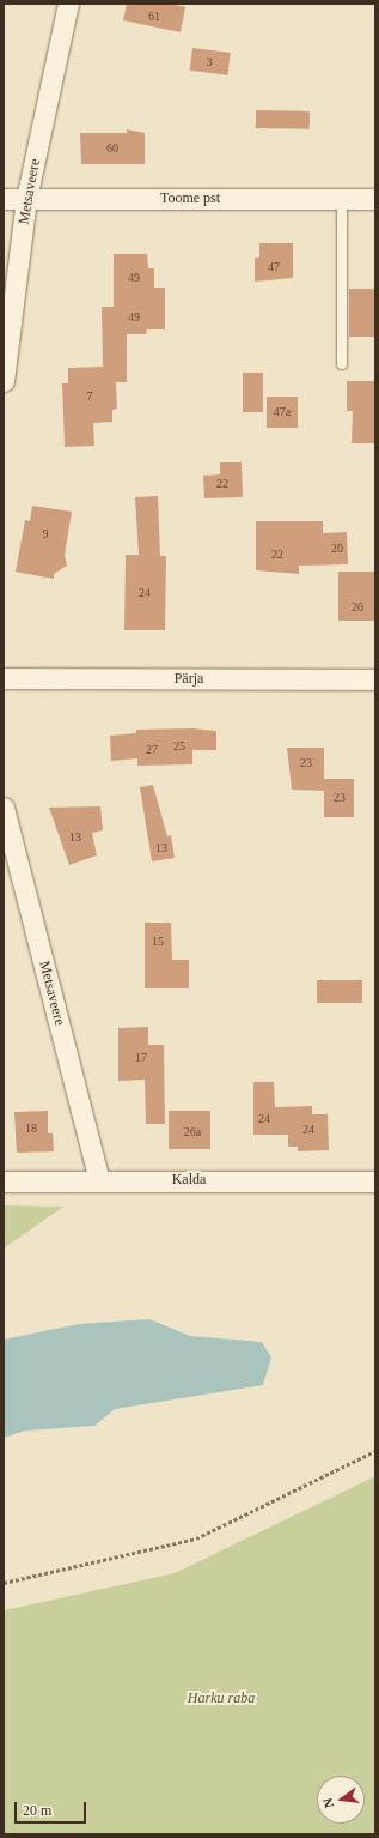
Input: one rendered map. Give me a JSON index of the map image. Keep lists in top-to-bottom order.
{
  "streets": {
    "street": [
      "Metsaveere",
      "Toome pst",
      "Pärja",
      "Kalda"
    ]
  },
  "crossings": [
    ["Metsaveere", "Toome pst"],
    ["Metsaveere", "Kalda"]
  ],
  "parks": ["Harku raba"],
  "house_numbers": [
    "61",
    "3",
    "60",
    "47",
    "49",
    "49",
    "7",
    "47a",
    "22",
    "9",
    "20",
    "22",
    "24",
    "20",
    "25",
    "27",
    "23",
    "23",
    "13",
    "13",
    "15",
    "17",
    "24",
    "18",
    "24",
    "26a"
  ],
  "scale_bar": "20 m",
  "north": "left"
}
